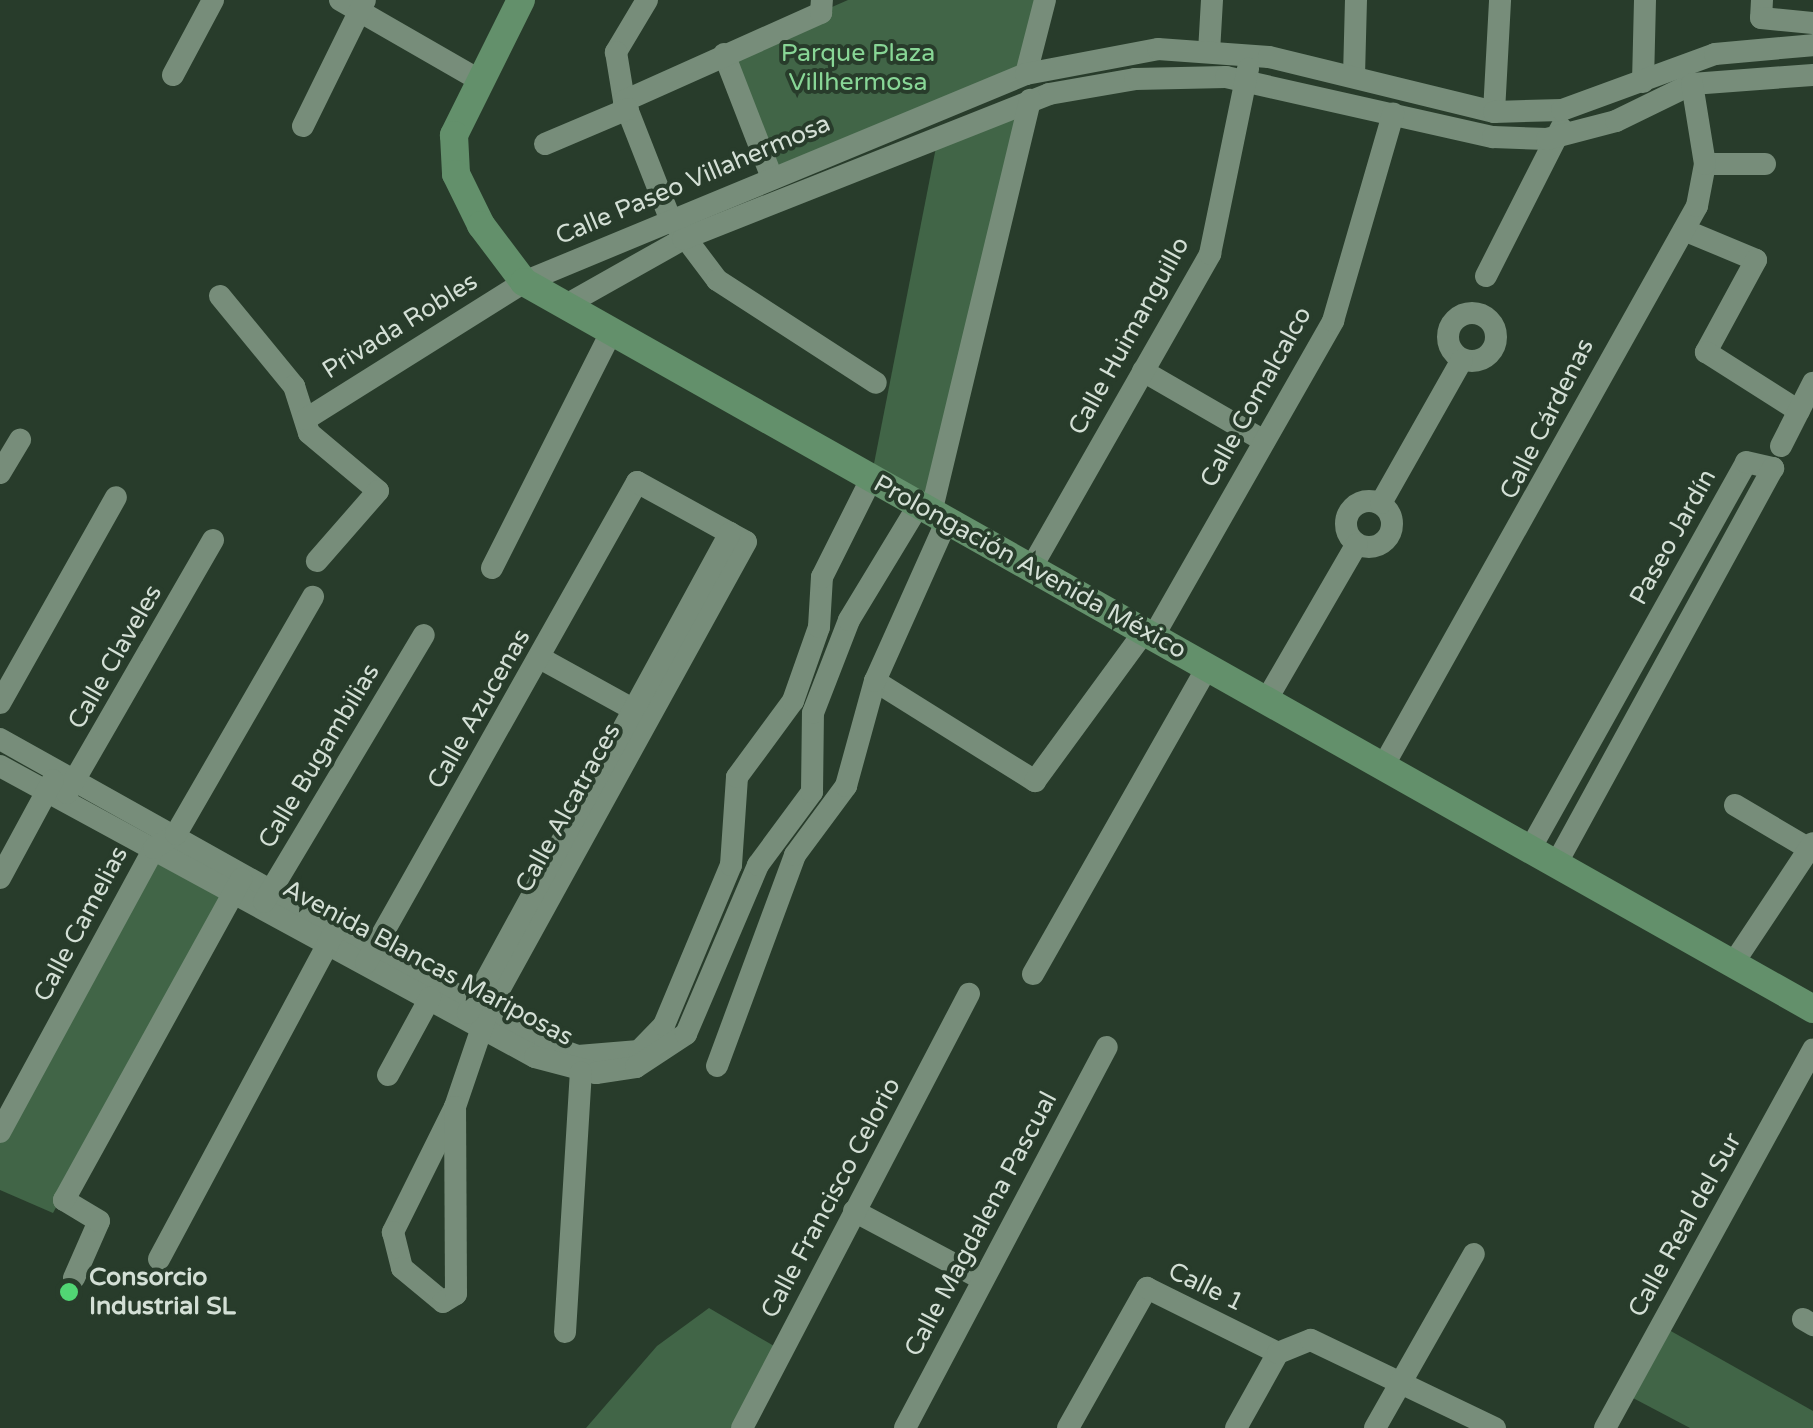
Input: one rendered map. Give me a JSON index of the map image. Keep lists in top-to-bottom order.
{
  "streets": {
    "main road": ["Prolongación Avenida México"],
    "street": [
      "Calle Paseo Villahermosa",
      "Privada Robles",
      "Calle Huimanguillo",
      "Calle Comalcalco",
      "Calle Cárdenas",
      "Paseo Jardín",
      "Calle Claveles",
      "Calle Azucenas",
      "Calle Bugambilias",
      "Calle Alcatraces",
      "Calle Camelias",
      "Avenida Blancas Mariposas",
      "Calle Francisco Celorio",
      "Calle Magdalena Pascual",
      "Calle Real del Sur",
      "Calle 1"
    ]
  },
  "crossings": [
    ["Calle Paseo Villahermosa", "Privada Robles"],
    ["Calle Paseo Villahermosa", "Calle Huimanguillo"],
    ["Calle Paseo Villahermosa", "Calle Comalcalco"],
    ["Calle Paseo Villahermosa", "Calle Cárdenas"],
    ["Calle Paseo Villahermosa", "Prolongación Avenida México"],
    ["Privada Robles", "Prolongación Avenida México"],
    ["Calle Huimanguillo", "Prolongación Avenida México"],
    ["Calle Comalcalco", "Prolongación Avenida México"],
    ["Calle Cárdenas", "Prolongación Avenida México"],
    ["Paseo Jardín", "Prolongación Avenida México"],
    ["Prolongación Avenida México", "Avenida Blancas Mariposas"],
    ["Calle Claveles", "Avenida Blancas Mariposas"],
    ["Calle Azucenas", "Calle Alcatraces"],
    ["Calle Azucenas", "Avenida Blancas Mariposas"],
    ["Calle Bugambilias", "Avenida Blancas Mariposas"],
    ["Calle Alcatraces", "Avenida Blancas Mariposas"],
    ["Calle Camelias", "Avenida Blancas Mariposas"]
  ],
  "parks": ["Parque Plaza Villhermosa"],
  "places": ["Consorcio Industrial SL"]
}
